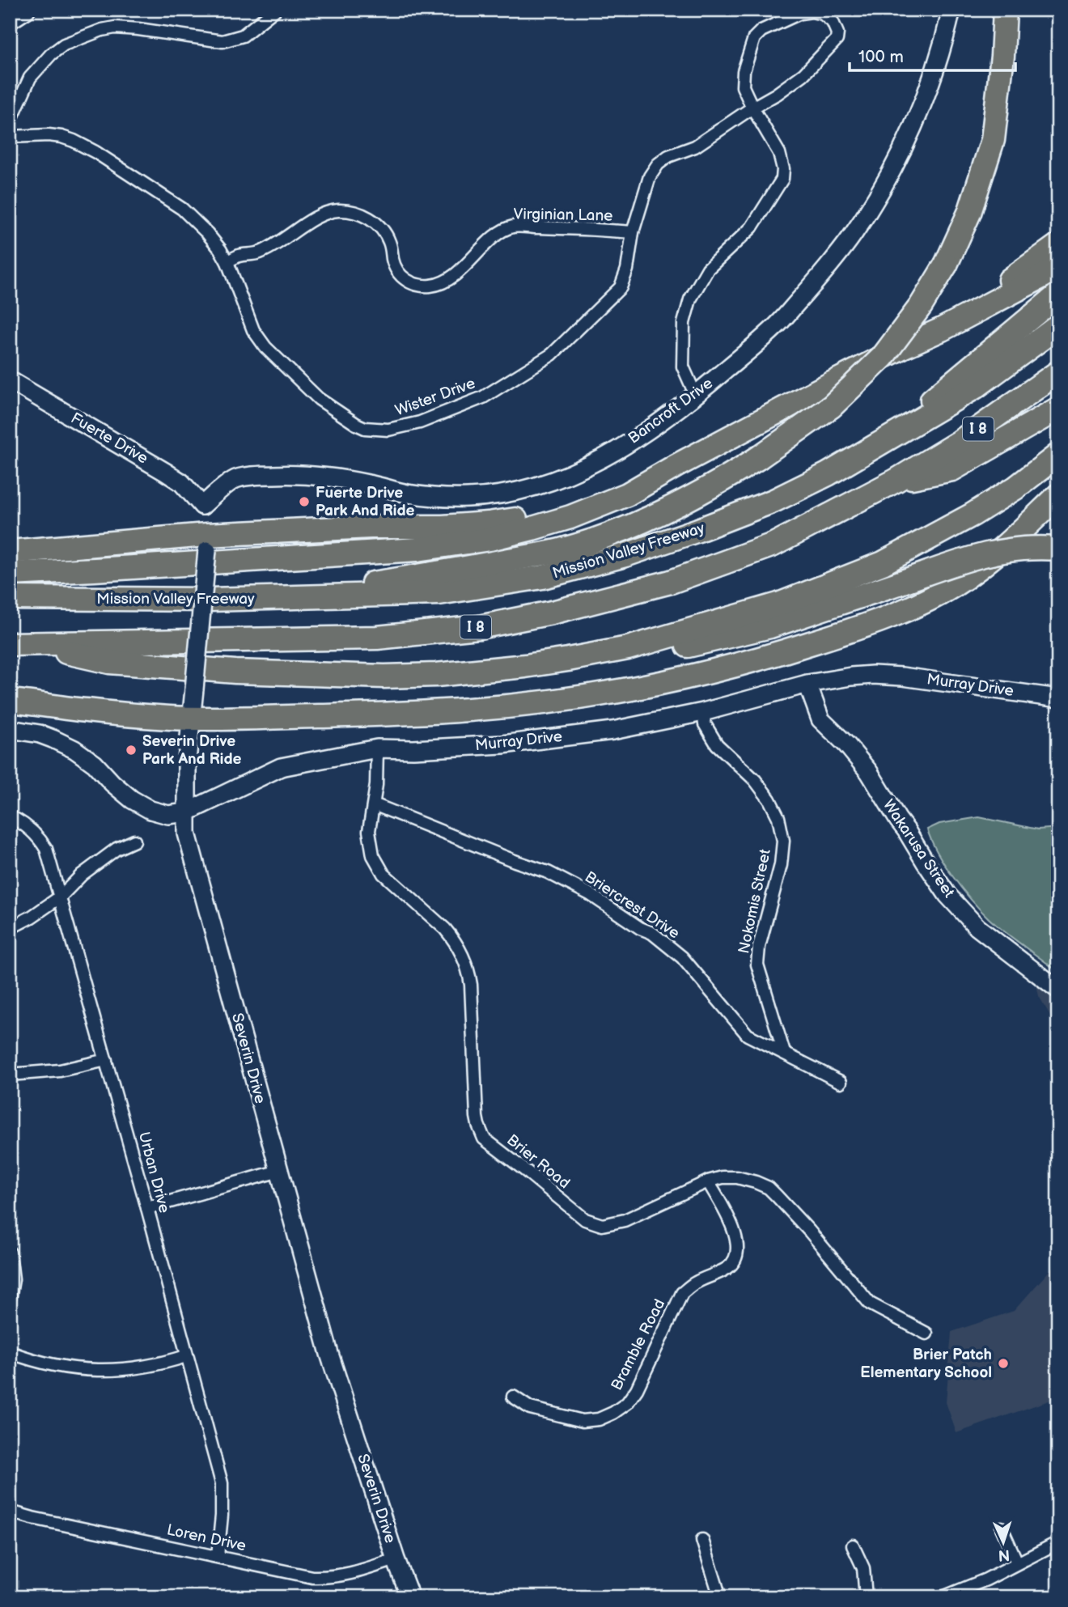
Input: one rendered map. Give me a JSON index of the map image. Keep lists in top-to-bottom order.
{
  "streets": {
    "highway": ["I 8", "Mission Valley Freeway"],
    "main road": [
      "Bancroft Drive",
      "Fuerte Drive",
      "Murray Drive",
      "Wakarusa Street",
      "Severin Drive"
    ],
    "street": [
      "Virginian Lane",
      "Wister Drive",
      "Nokomis Street",
      "Briercrest Drive",
      "Brier Road",
      "Urban Drive",
      "Bramble Road",
      "Loren Drive"
    ]
  },
  "crossings": [
    ["Virginian Lane", "Wister Drive"],
    ["Bancroft Drive", "Fuerte Drive"],
    ["Bancroft Drive", "Severin Drive"],
    ["Fuerte Drive", "Severin Drive"],
    ["Murray Drive", "Wakarusa Street"],
    ["Murray Drive", "Nokomis Street"],
    ["Murray Drive", "Severin Drive"],
    ["Murray Drive", "Brier Road"],
    ["Nokomis Street", "Briercrest Drive"],
    ["Briercrest Drive", "Brier Road"],
    ["Severin Drive", "Loren Drive"],
    ["Brier Road", "Bramble Road"],
    ["Urban Drive", "Loren Drive"]
  ],
  "places": ["Fuerte Drive Park And Ride", "Severin Drive Park And Ride", "Brier Patch Elementary School"],
  "scale_bar": "100 m",
  "north": "bottom"
}
